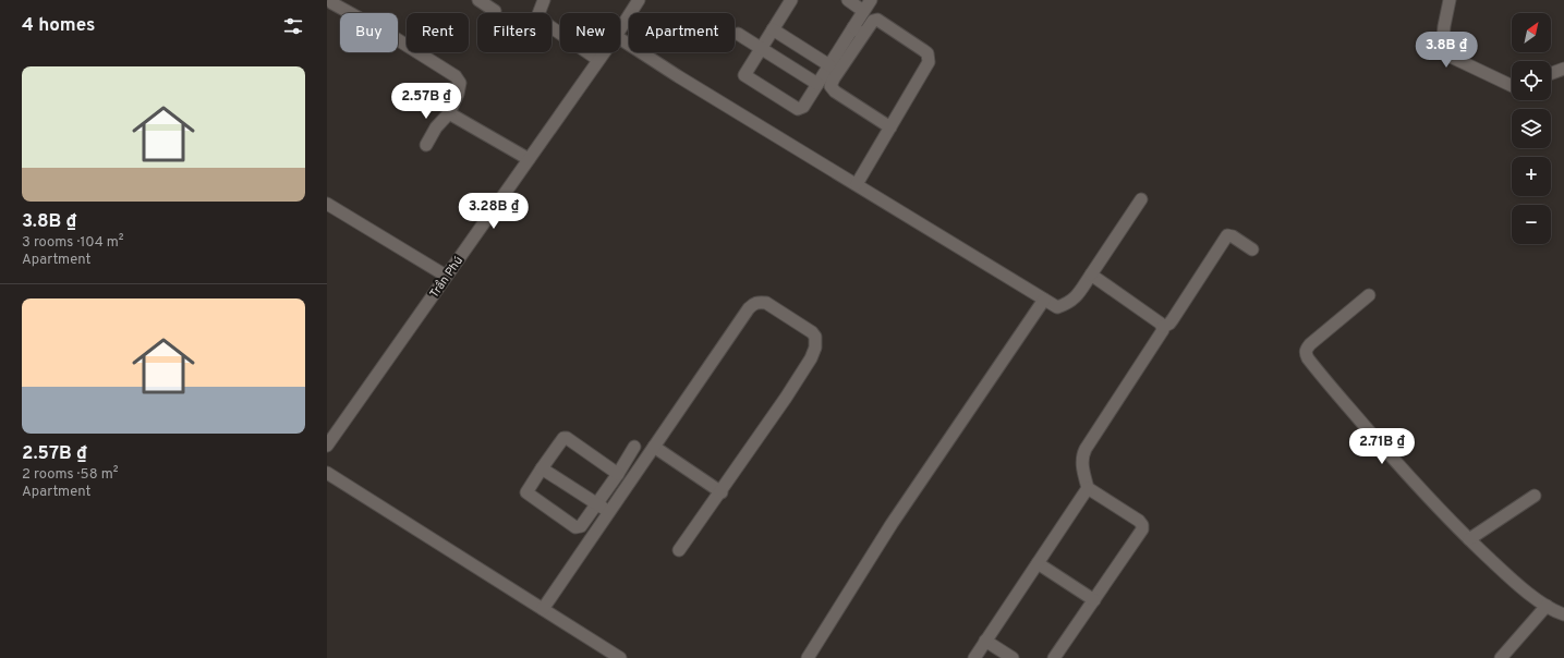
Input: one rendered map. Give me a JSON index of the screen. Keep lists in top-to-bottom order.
{
  "streets": {
    "street": ["Trần Phú"]
  },
  "north": "top right",
  "page": {
    "heading": "4 homes",
    "map_buttons": ["+", "−"],
    "chip": [
      "Buy",
      "Rent",
      "Filters",
      "New",
      "Apartment"
    ],
    "price": [
      "3.8B ₫",
      "2.57B ₫",
      "3.28B ₫",
      "2.71B ₫"
    ],
    "list": [
      {
        "name": "3.8B ₫",
        "note": "3 rooms · 104 m² · Apartment"
      },
      {
        "name": "2.57B ₫",
        "note": "2 rooms · 58 m² · Apartment"
      }
    ]
  }
}
